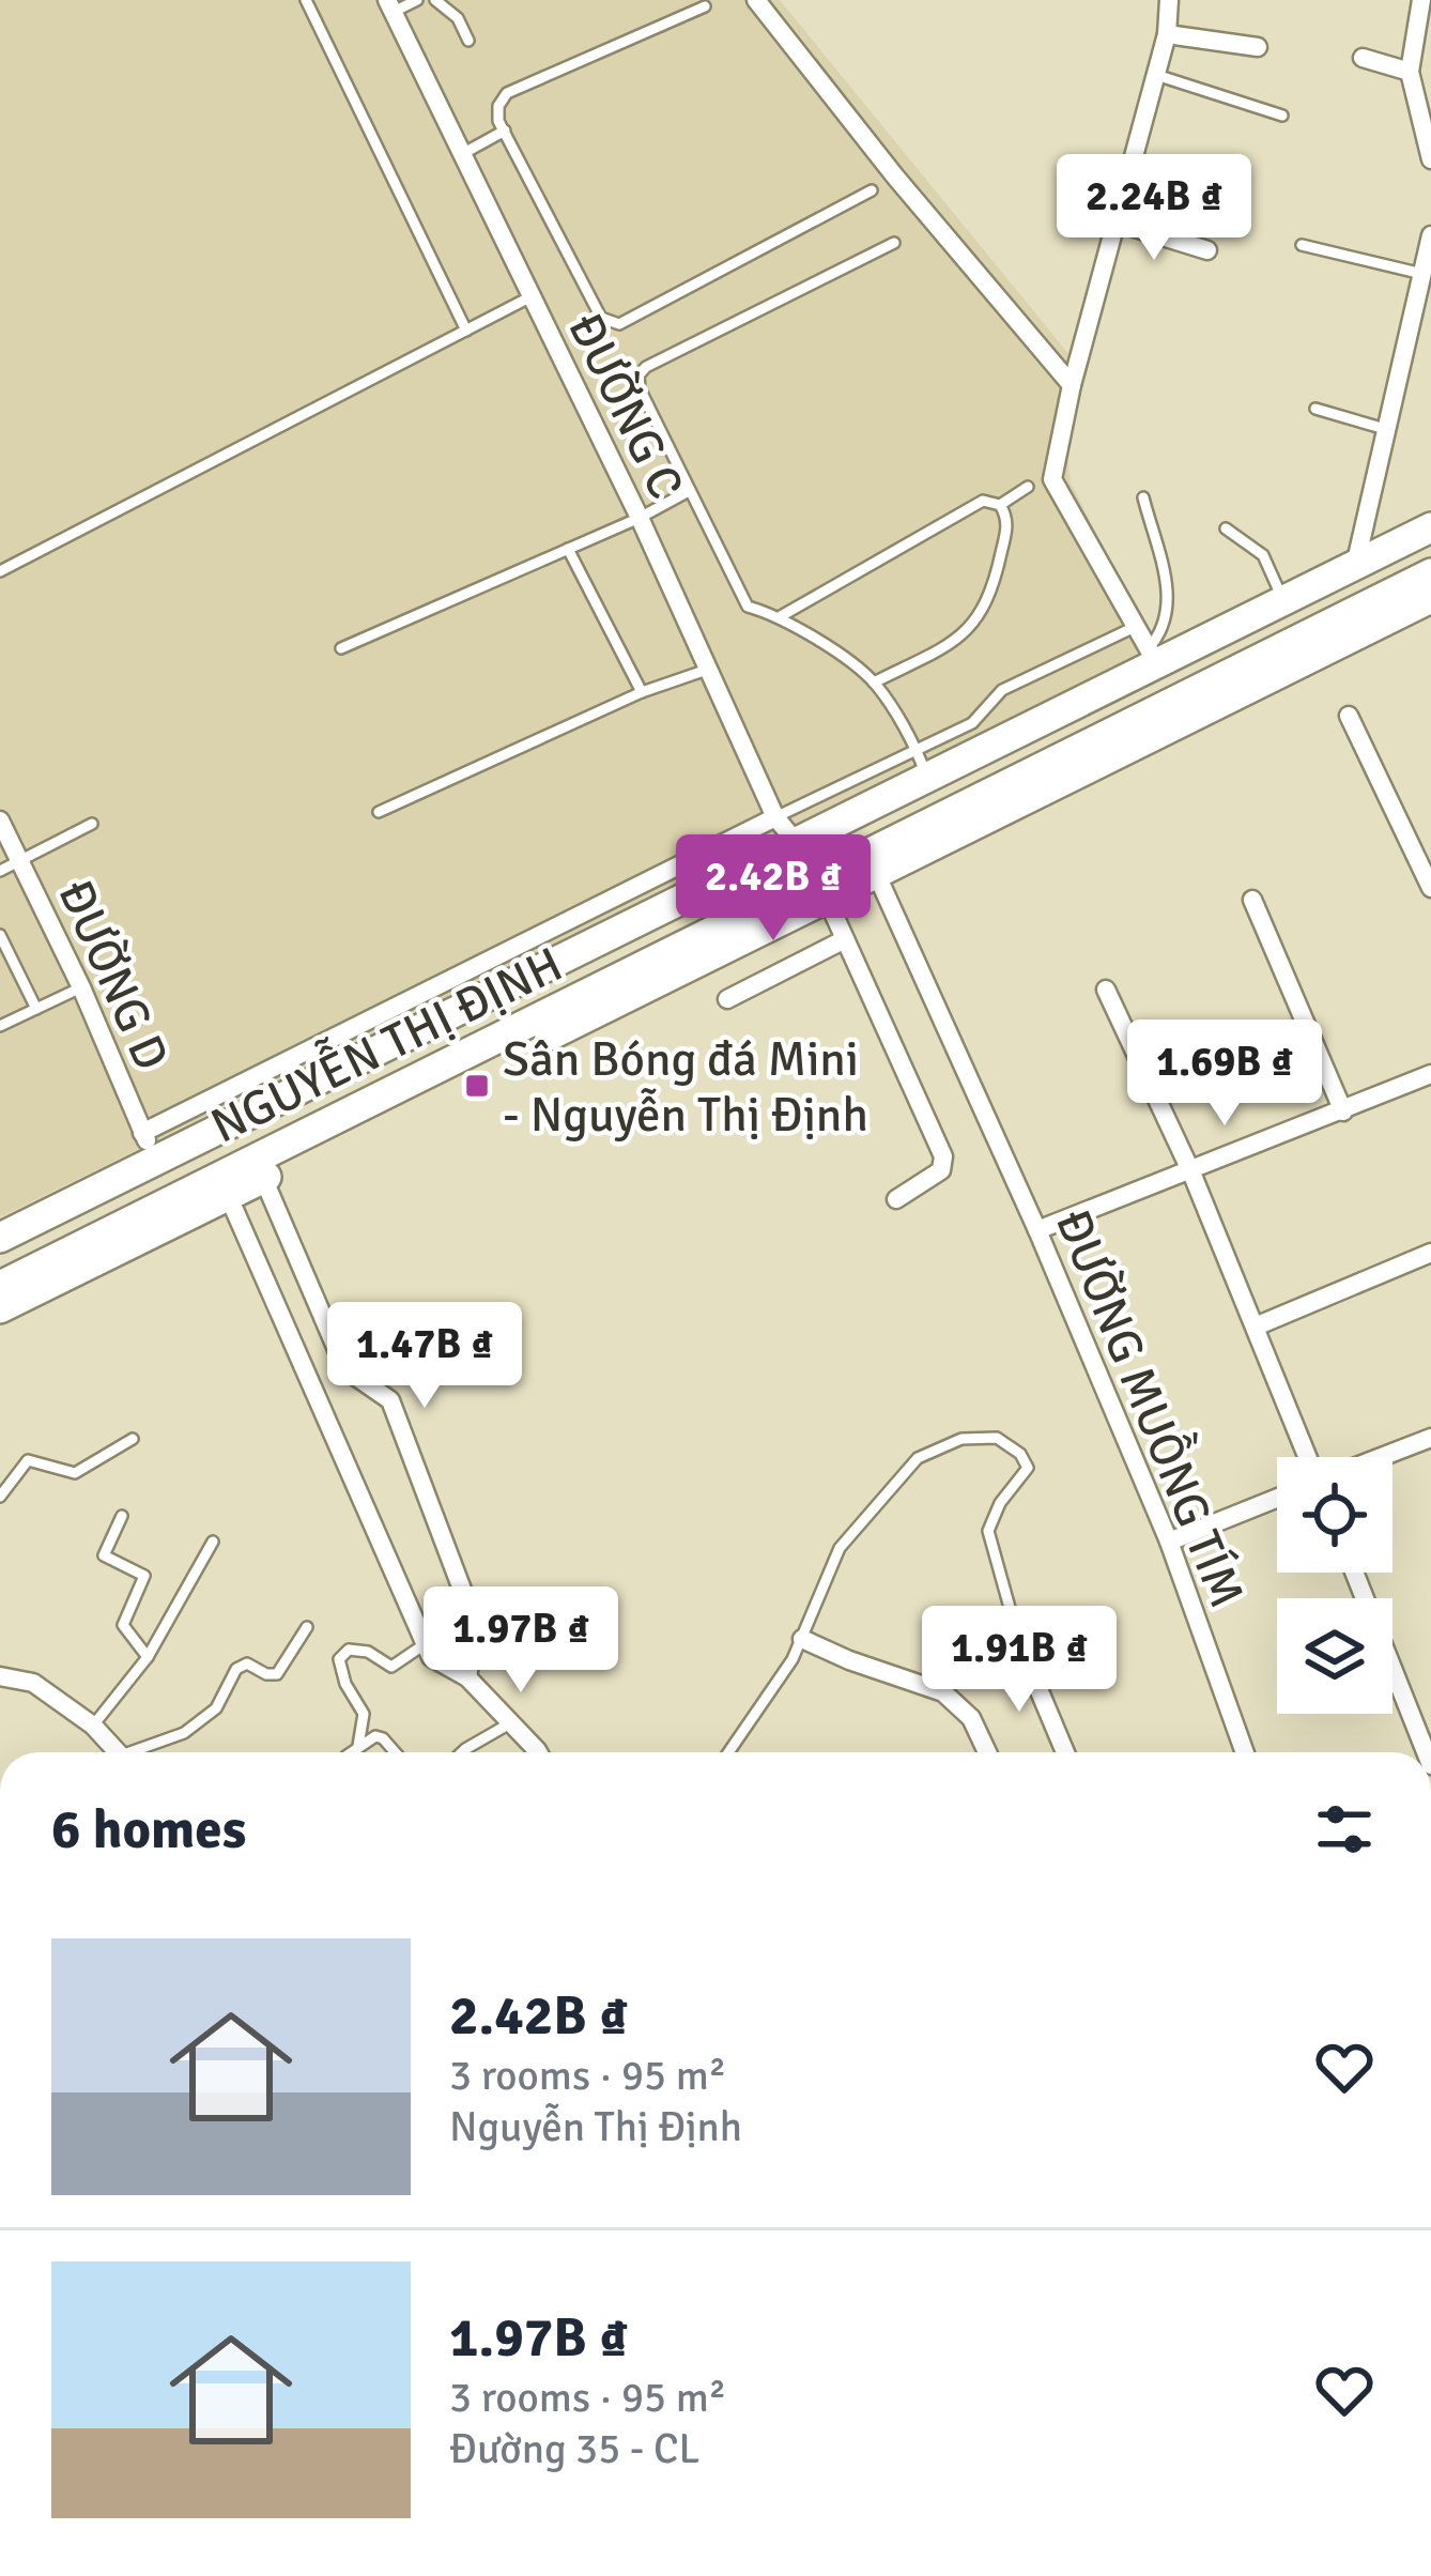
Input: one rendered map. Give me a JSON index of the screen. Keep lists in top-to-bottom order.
{
  "streets": {
    "main road": ["NGUYỄN THỊ ĐỊNH"],
    "street": ["ĐƯỜNG C", "ĐƯỜNG D", "ĐƯỜNG MUỒNG TÍM"]
  },
  "crossings": [
    ["ĐƯỜNG C", "NGUYỄN THỊ ĐỊNH"],
    ["ĐƯỜNG D", "NGUYỄN THỊ ĐỊNH"],
    ["NGUYỄN THỊ ĐỊNH", "ĐƯỜNG MUỒNG TÍM"]
  ],
  "places": {
    "transit": ["Sân Bóng đá Mini - Nguyễn Thị Định"]
  },
  "page": {
    "price": [
      "2.24B ₫",
      "2.42B ₫",
      "1.69B ₫",
      "1.47B ₫",
      "1.97B ₫",
      "1.91B ₫"
    ],
    "heading": "6 homes",
    "list": [
      {
        "name": "2.42B ₫",
        "note": "3 rooms · 95 m² · Nguyễn Thị Định"
      },
      {
        "name": "1.97B ₫",
        "note": "3 rooms · 95 m² · Đường 35 - CL"
      }
    ]
  }
}
